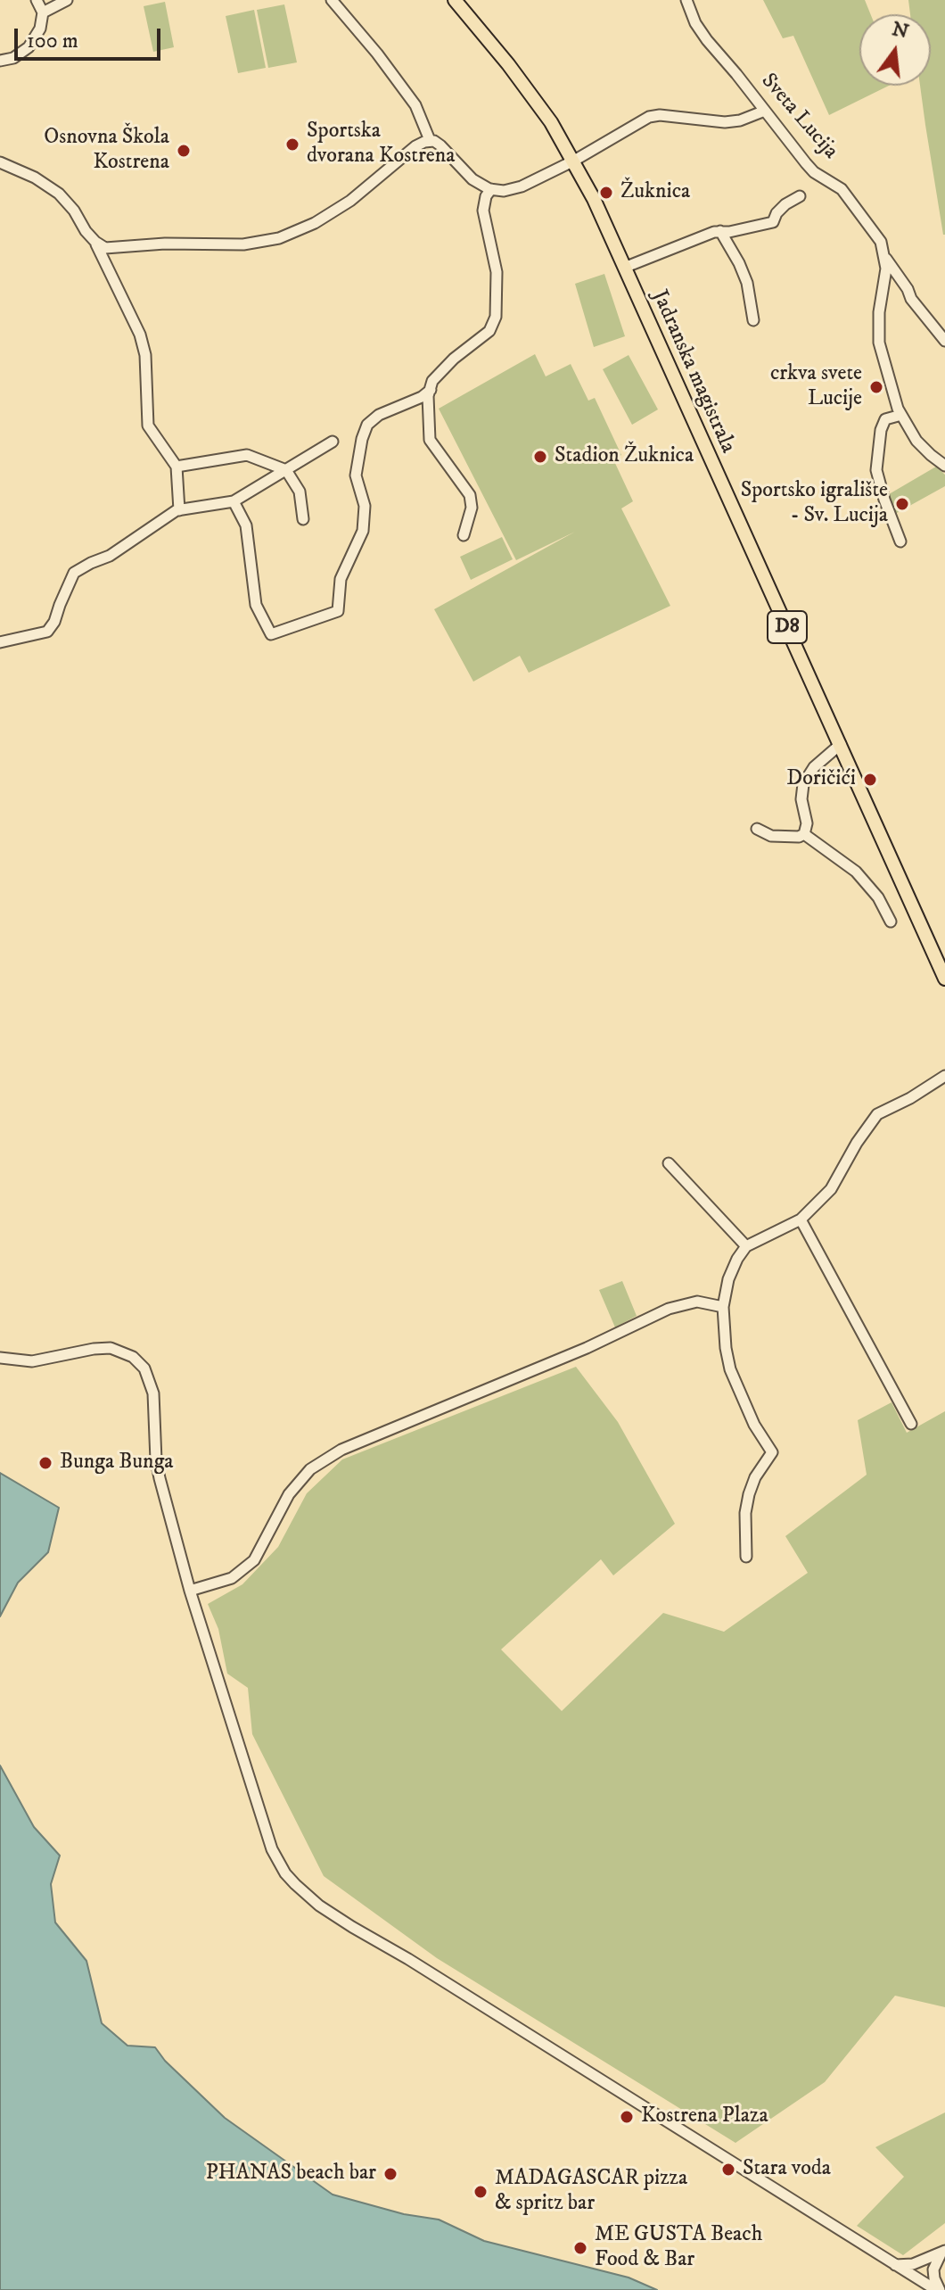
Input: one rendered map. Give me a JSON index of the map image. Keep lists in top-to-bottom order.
{
  "streets": {
    "main road": ["Jadranska magistrala", "D8"],
    "street": ["Sveta Lucija"]
  },
  "places": [
    "Sportska dvorana Kostrena",
    "Osnovna Škola Kostrena",
    "Žuknica",
    "crkva svete Lucije",
    "Stadion Žuknica",
    "Sportsko igralište - Sv. Lucija",
    "Doričići",
    "Bunga Bunga",
    "Kostrena Plaza",
    "Stara voda",
    "PHANAS beach bar",
    "MADAGASCAR pizza & spritz bar",
    "ME GUSTA Beach Food & Bar"
  ],
  "scale_bar": "100 m",
  "north": "top"
}
